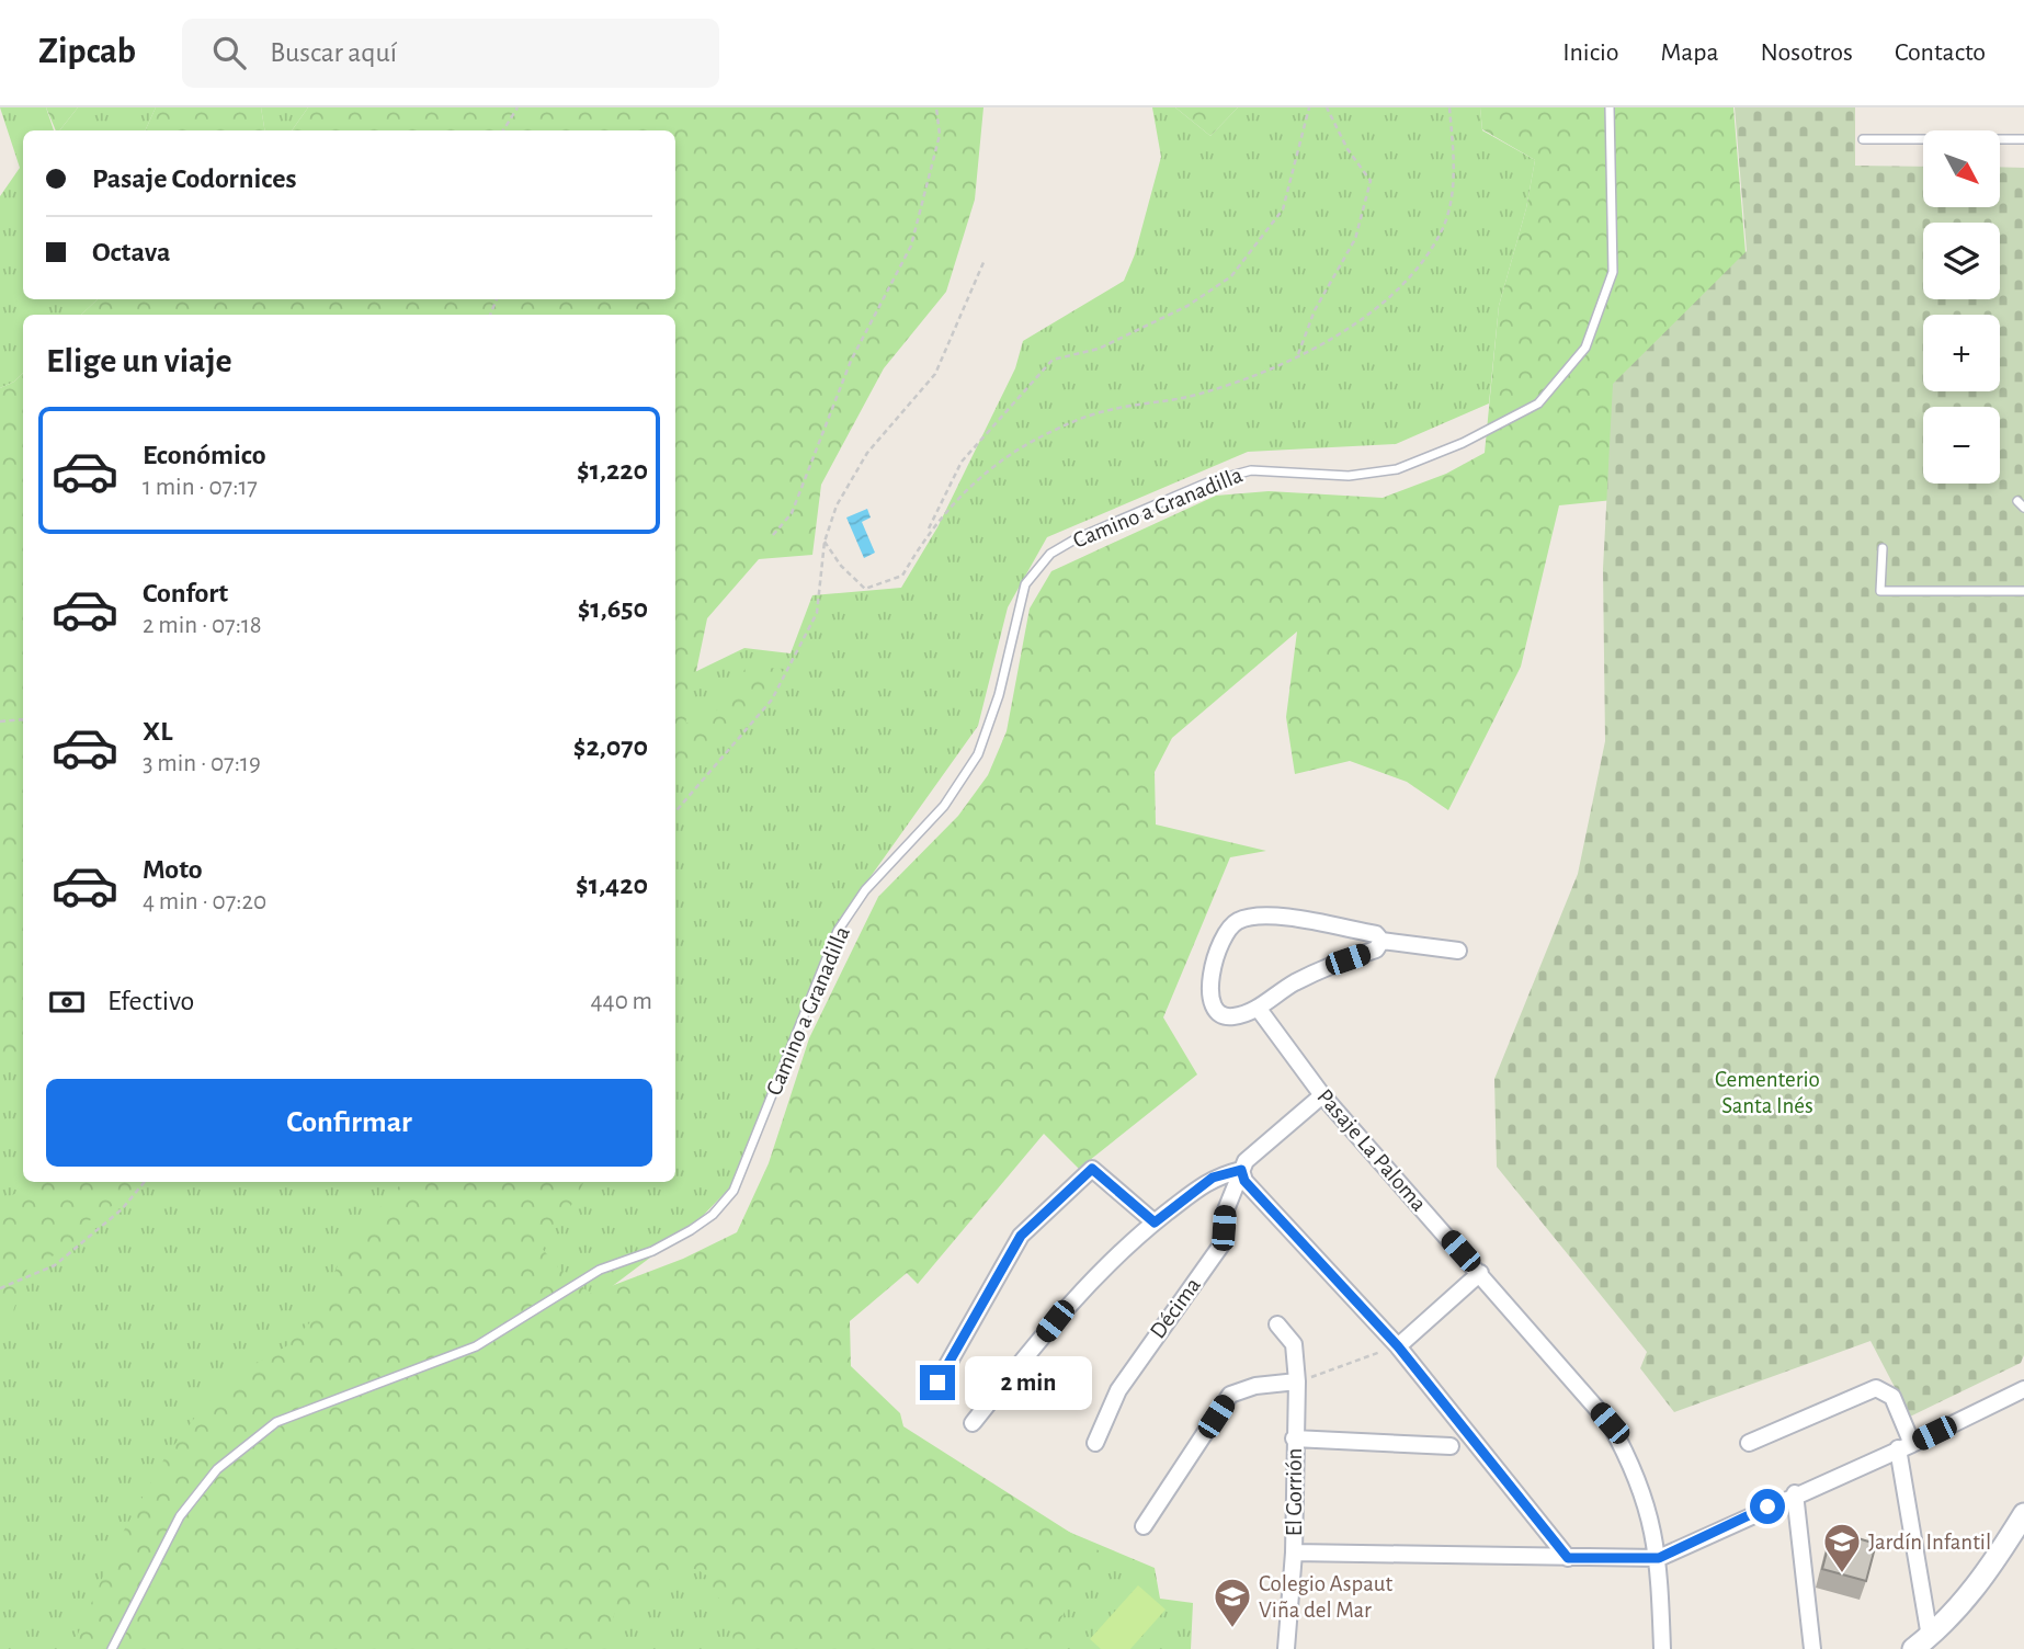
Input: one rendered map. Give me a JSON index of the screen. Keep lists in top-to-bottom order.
{
  "streets": {
    "street": ["Pasaje La Paloma", "Décima", "El Gorrión"],
    "lane": ["Camino a Granadilla"]
  },
  "parks": ["Cementerio Santa Inés"],
  "places": {
    "school or university": ["Jardín Infantil", "Colegio Aspaut Viña del Mar"]
  },
  "north": "bottom right",
  "page": {
    "header": "Zipcab",
    "search": "Buscar aquí",
    "nav": [
      "Inicio",
      "Mapa",
      "Nosotros",
      "Contacto"
    ],
    "map_buttons": ["+", "−"],
    "banner": ["Pasaje Codornices", "Octava"],
    "heading": "Elige un viaje",
    "list": [
      {
        "name": "Económico",
        "note": "1 min · 07:17",
        "value": "$1,220"
      },
      {
        "name": "Confort",
        "note": "2 min · 07:18",
        "value": "$1,650"
      },
      {
        "name": "XL",
        "note": "3 min · 07:19",
        "value": "$2,070"
      },
      {
        "name": "Moto",
        "note": "4 min · 07:20",
        "value": "$1,420"
      }
    ],
    "pay": ["Efectivo", "440 m"],
    "buttons": "Confirmar",
    "bubble": "2 min"
  }
}
